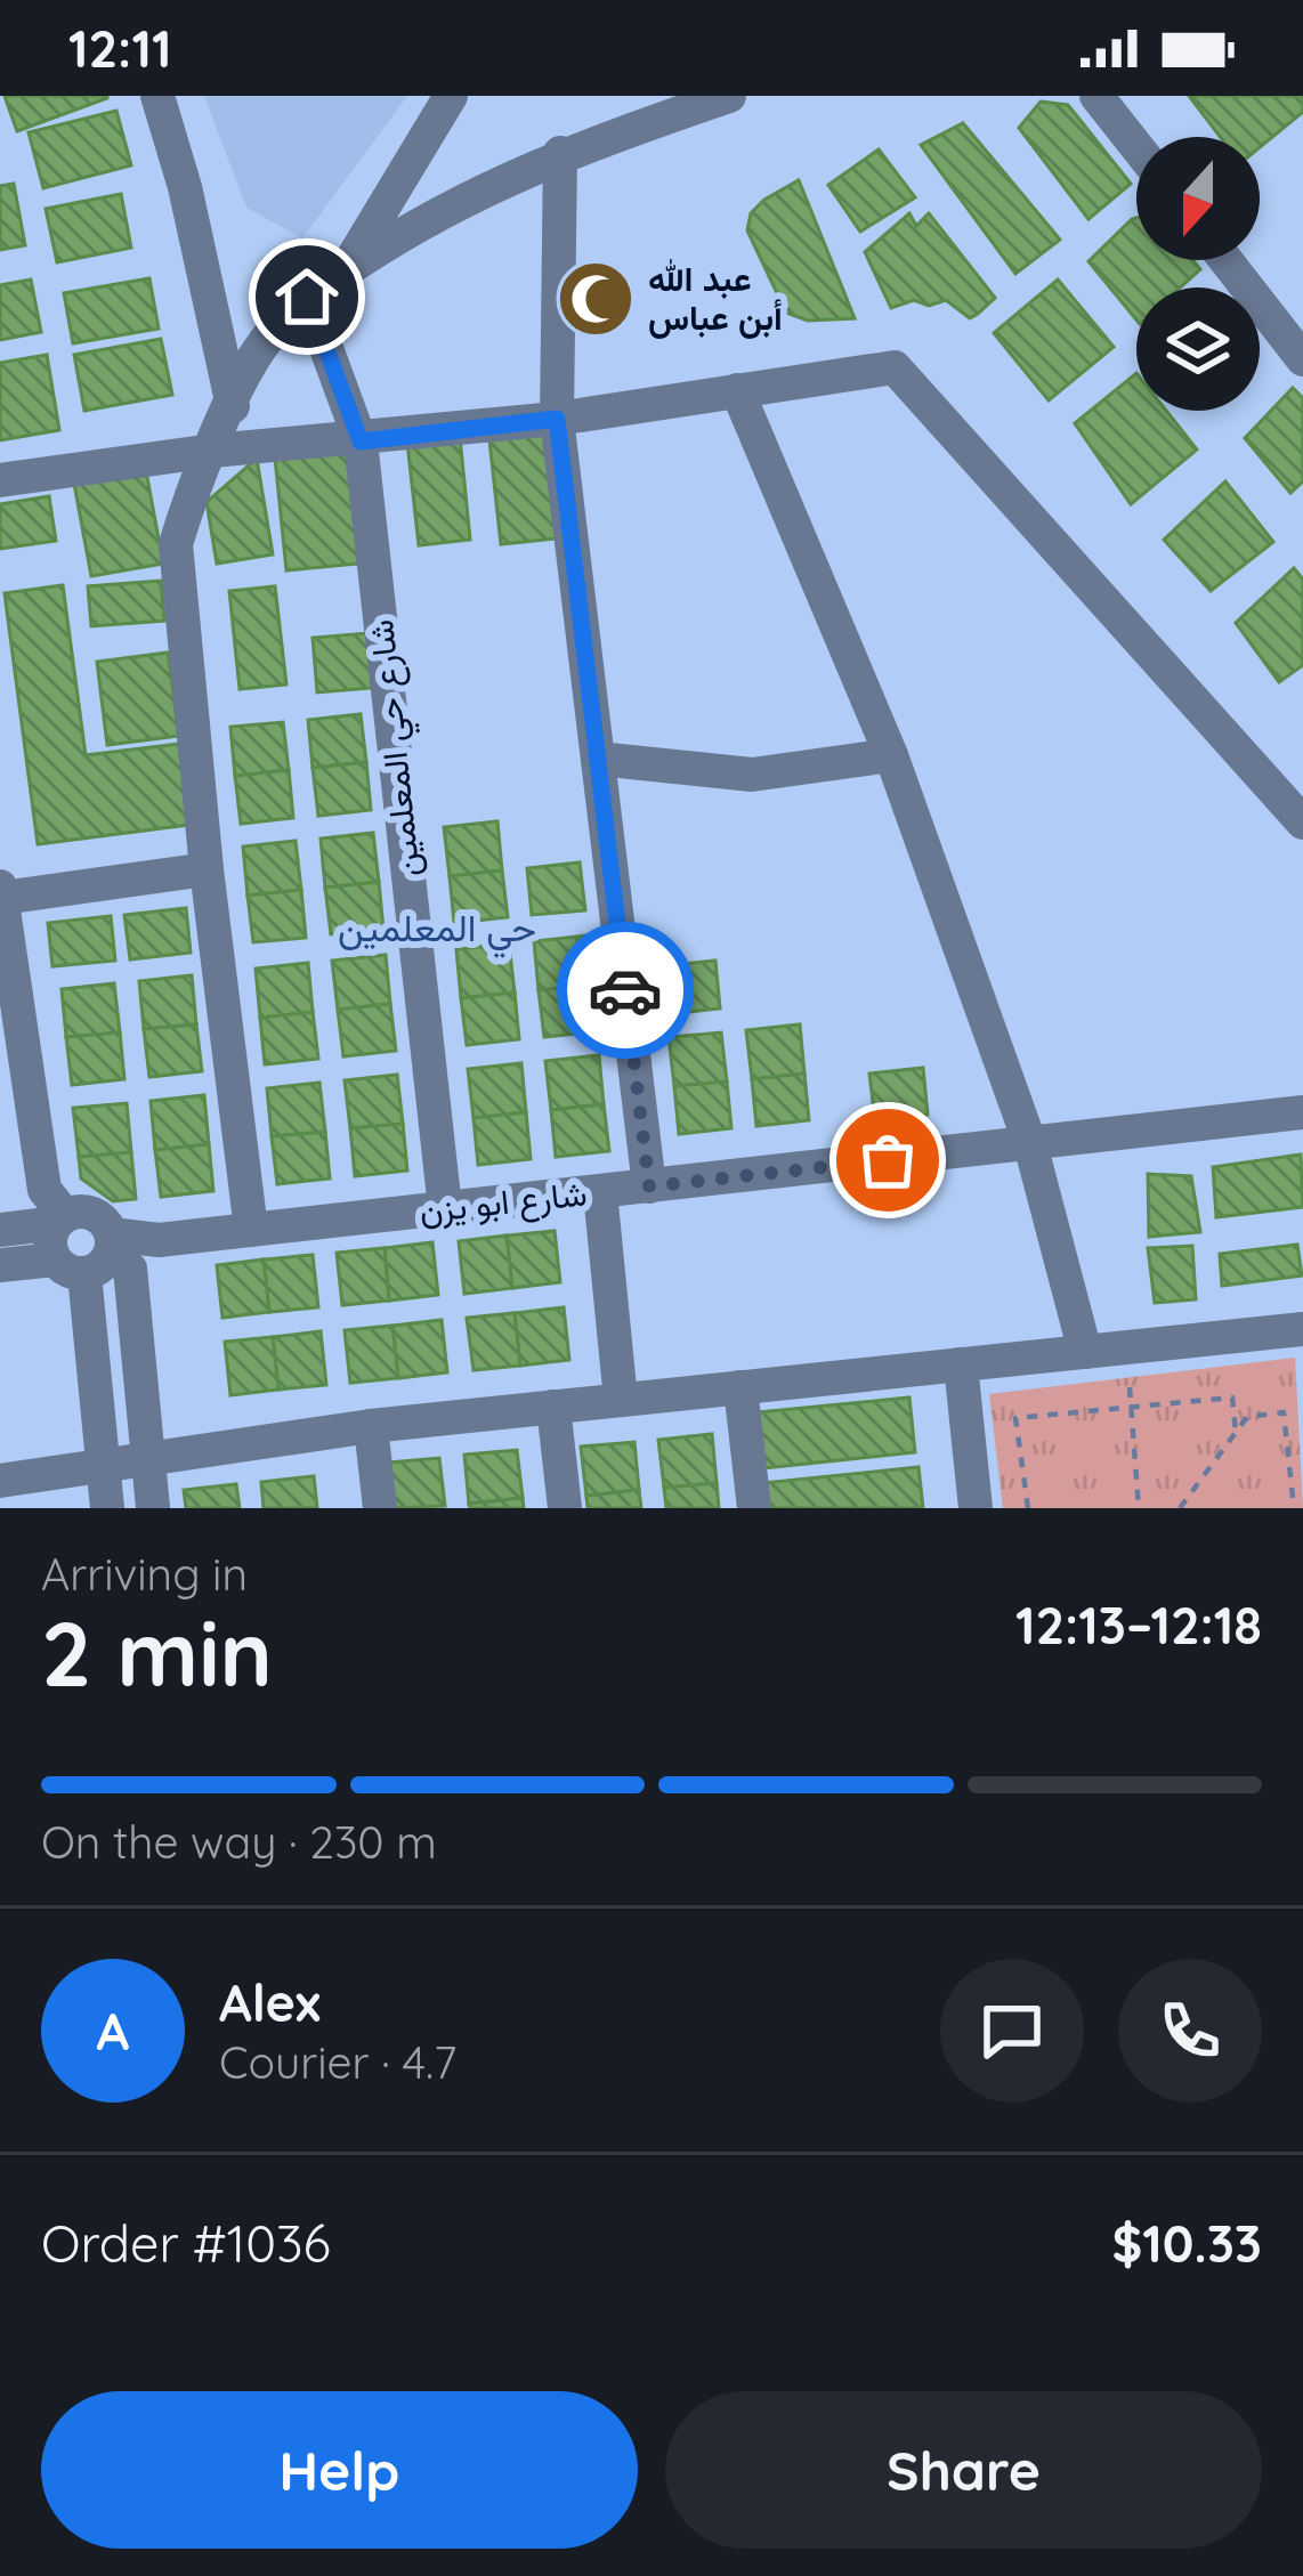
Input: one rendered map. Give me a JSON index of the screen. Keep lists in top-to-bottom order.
{
  "streets": {
    "street": ["شارع حي المعلمين", "شارع ابو يزن"]
  },
  "crossings": [
    ["شارع حي المعلمين", "شارع ابو يزن"]
  ],
  "districts": ["حي المعلمين"],
  "places": {
    "mosque": ["عبد الله أبن عباس"]
  },
  "north": "bottom",
  "page": {
    "status": "12:11",
    "heading": ["2 min", "Arriving in", "12:13–12:18"],
    "panel": [
      "Alex",
      "Courier · 4.7",
      "Order #1036",
      "$10.33"
    ],
    "bar": "On the way · 230 m",
    "round": "A",
    "buttons": ["Help", "Share"]
  }
}
